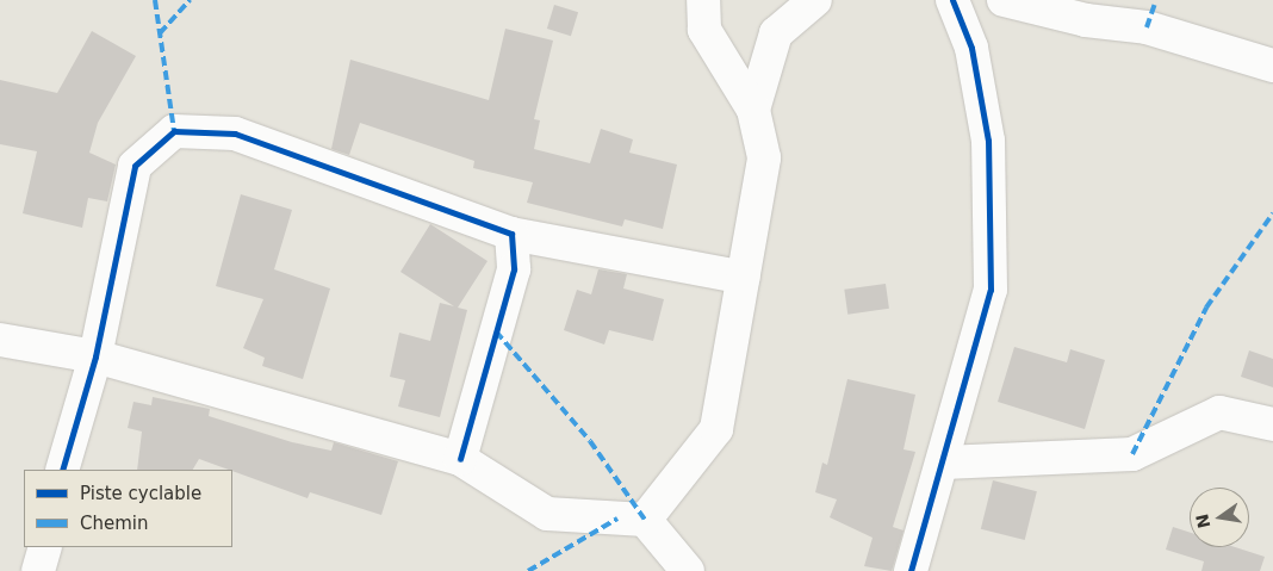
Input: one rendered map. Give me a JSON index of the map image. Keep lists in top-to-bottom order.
{
  "legend": ["Piste cyclable", "Chemin"],
  "north": "left"
}
